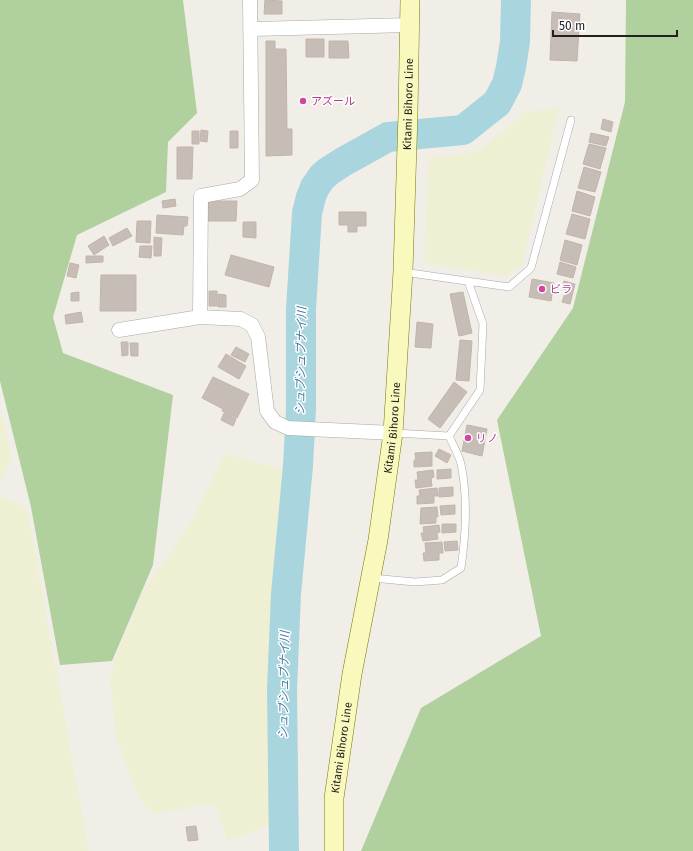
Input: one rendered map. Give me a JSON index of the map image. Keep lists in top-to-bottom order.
{
  "streets": {
    "main road": ["Kitami Bihoro Line"]
  },
  "water": ["シュブシュブナイ川"],
  "places": ["アズール", "ビラ", "リノ"],
  "scale_bar": "50 m"
}
